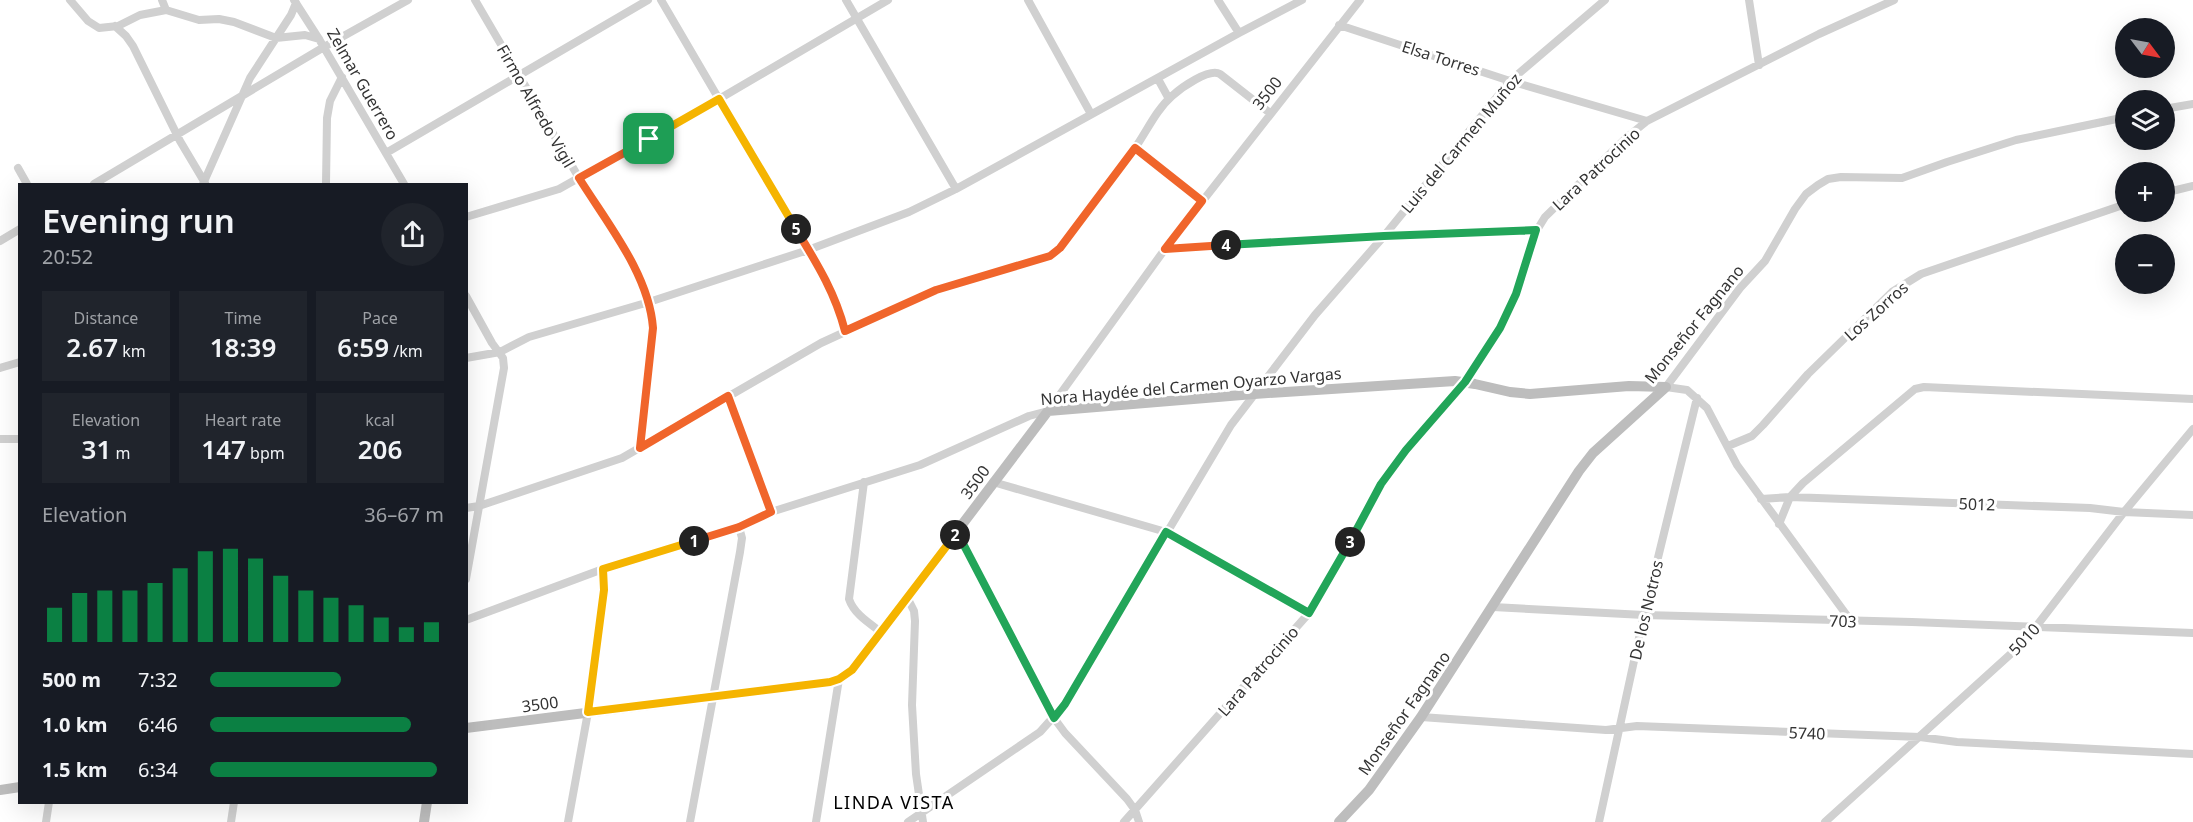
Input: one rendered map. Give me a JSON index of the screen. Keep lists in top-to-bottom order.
{
  "streets": {
    "street": [
      "Elsa Torres",
      "Zelmar Guerrero",
      "3500",
      "Firmo Alfredo Vigil",
      "Luis del Carmen Muñoz",
      "Lara Patrocinio",
      "Los Zorros",
      "Monseñor Fagnano",
      "Nora Haydée del Carmen Oyarzo Vargas",
      "5012",
      "De los Notros",
      "703",
      "5010",
      "5740"
    ]
  },
  "crossings": [
    ["Elsa Torres", "3500"],
    ["Elsa Torres", "Luis del Carmen Muñoz"],
    ["Elsa Torres", "Lara Patrocinio"],
    ["3500", "Nora Haydée del Carmen Oyarzo Vargas"],
    ["Luis del Carmen Muñoz", "Nora Haydée del Carmen Oyarzo Vargas"],
    ["Lara Patrocinio", "Nora Haydée del Carmen Oyarzo Vargas"],
    ["Monseñor Fagnano", "Nora Haydée del Carmen Oyarzo Vargas"],
    ["Monseñor Fagnano", "703"],
    ["Monseñor Fagnano", "5740"],
    ["5012", "5010"],
    ["De los Notros", "703"],
    ["De los Notros", "5740"],
    ["703", "5010"],
    ["5010", "5740"]
  ],
  "districts": ["LINDA VISTA"],
  "north": "bottom right",
  "page": {
    "map_buttons": ["+", "−"],
    "heading": ["Evening run", "20:52"],
    "pins": [
      "5",
      "4",
      "2",
      "1",
      "3"
    ],
    "stats": [
      ["Distance", "2.67 km"],
      ["Time", "18:39"],
      ["Pace", "6:59 /km"],
      ["Elevation", "31 m"],
      ["Heart rate", "147 bpm"],
      ["kcal", "206"]
    ],
    "chart": ["Elevation", "36–67 m"],
    "list": [
      {
        "name": "500 m",
        "note": "7:32"
      },
      {
        "name": "1.0 km",
        "note": "6:46"
      },
      {
        "name": "1.5 km",
        "note": "6:34"
      }
    ]
  }
}
